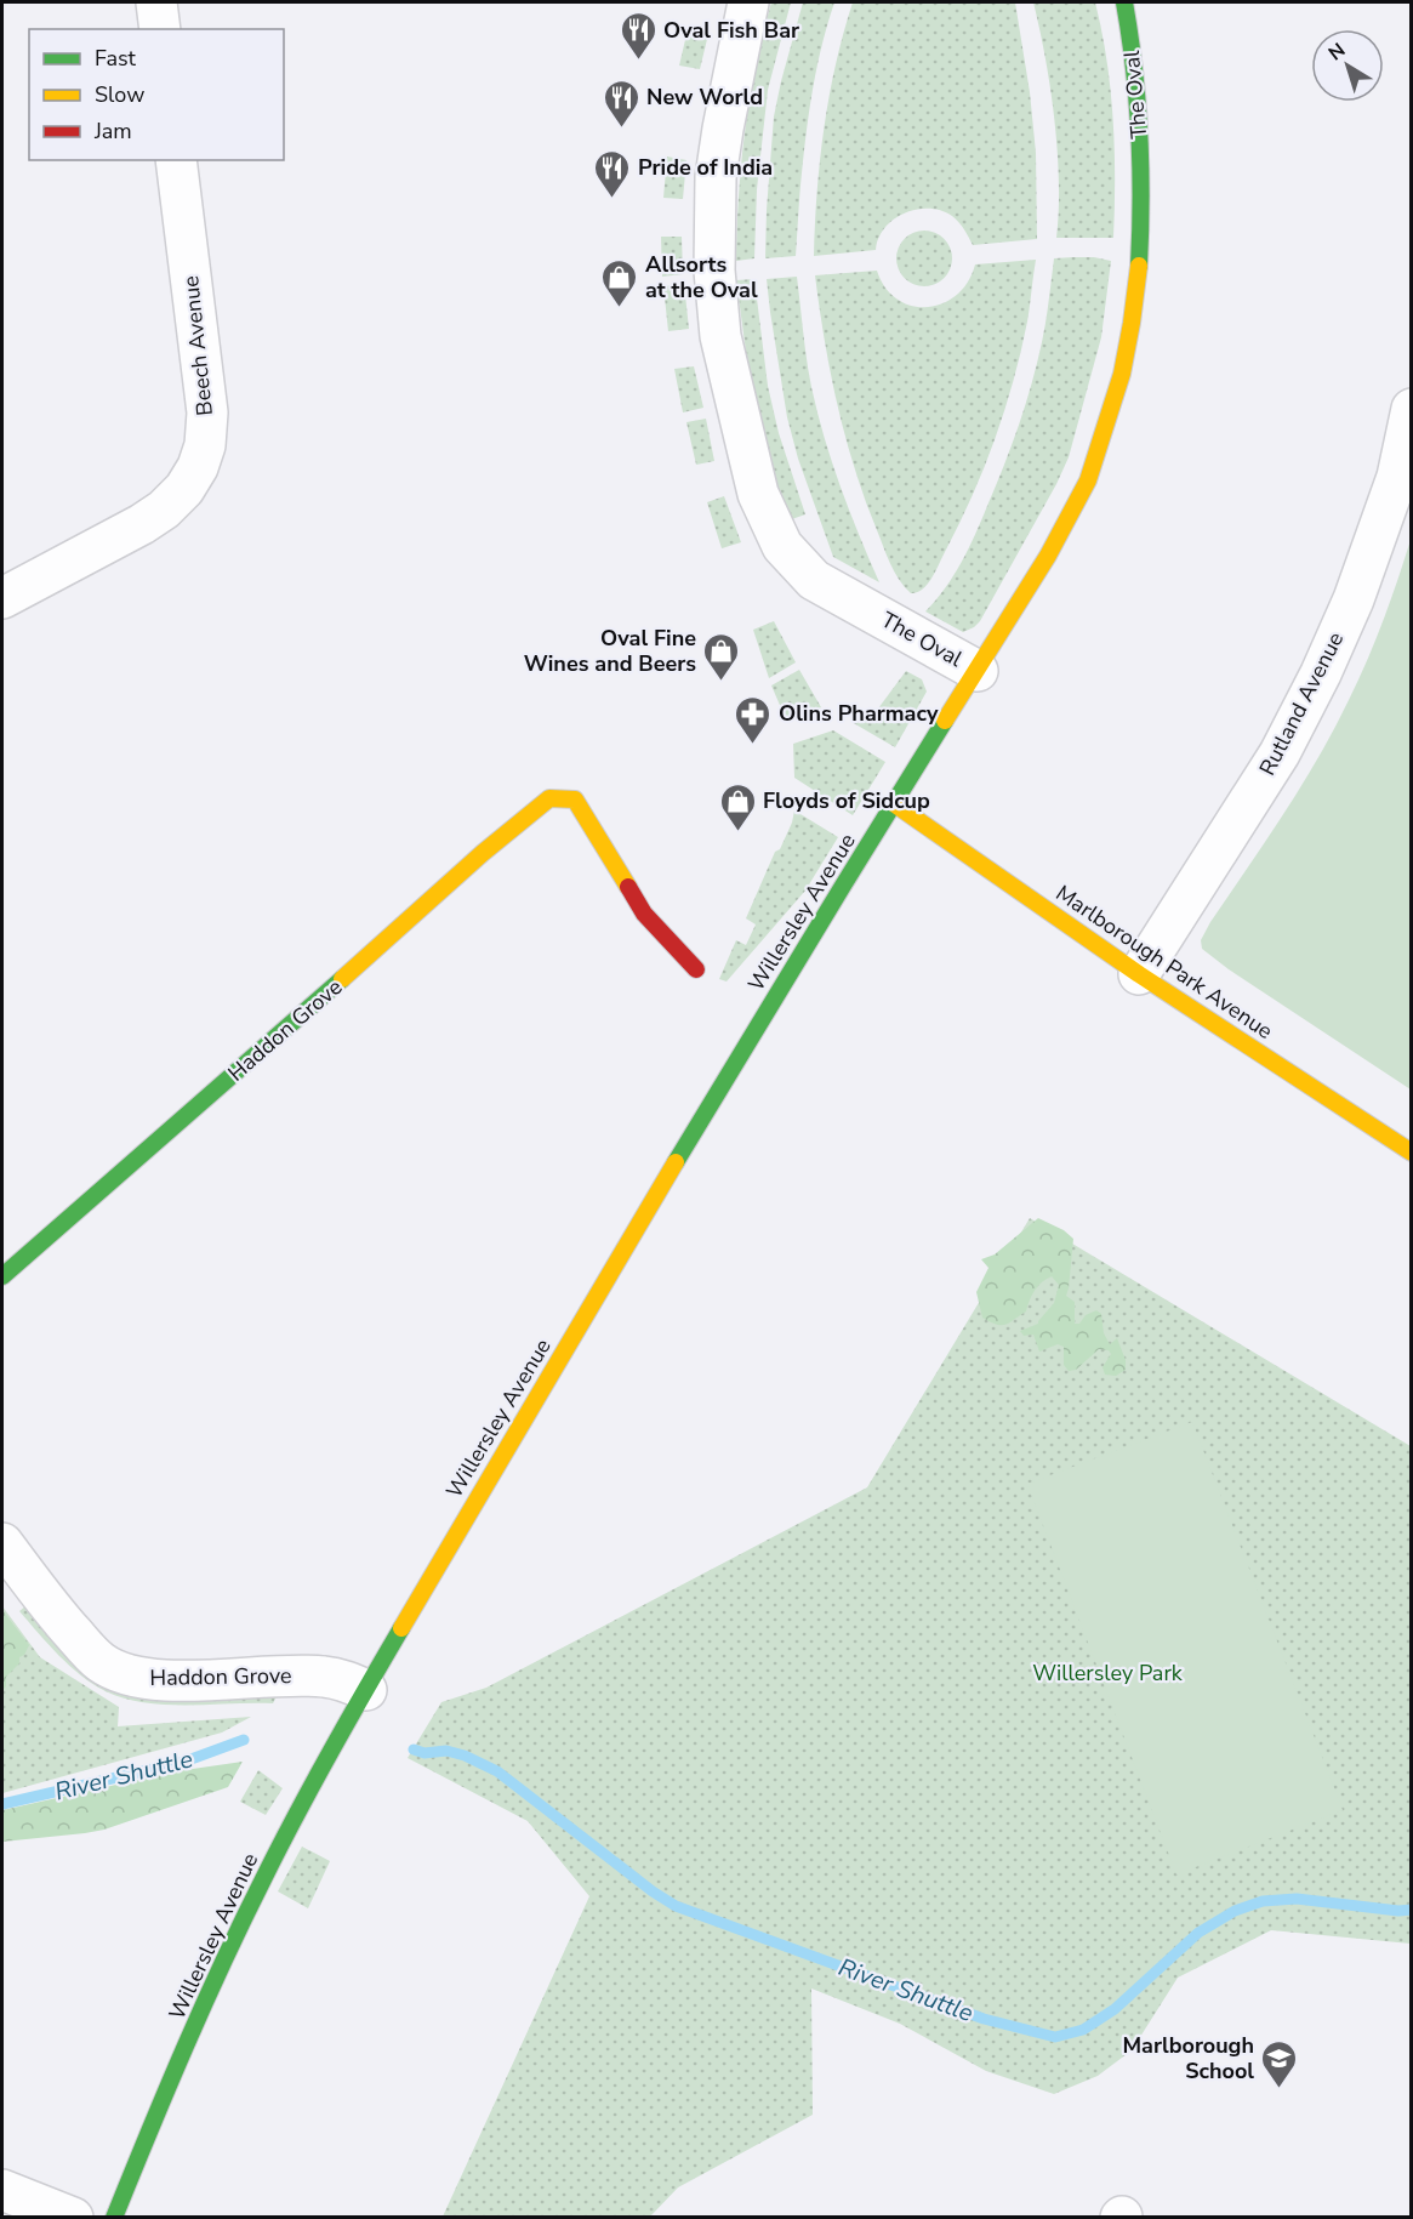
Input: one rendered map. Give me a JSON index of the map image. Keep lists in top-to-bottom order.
{
  "streets": {
    "street": [
      "The Oval",
      "Beech Avenue",
      "Rutland Avenue",
      "Willersley Avenue",
      "Marlborough Park Avenue",
      "Haddon Grove"
    ]
  },
  "crossings": [
    ["The Oval", "Willersley Avenue"],
    ["Rutland Avenue", "Marlborough Park Avenue"],
    ["Willersley Avenue", "Marlborough Park Avenue"],
    ["Willersley Avenue", "Haddon Grove"]
  ],
  "water": ["River Shuttle"],
  "parks": ["Willersley Park"],
  "places": {
    "restaurant": ["Oval Fish Bar", "New World", "Pride of India"],
    "shop": ["Allsorts at the Oval", "Oval Fine Wines and Beers", "Floyds of Sidcup"],
    "pharmacy": ["Olins Pharmacy"],
    "school or university": ["Marlborough School"]
  },
  "legend": ["Fast", "Slow", "Jam"],
  "north": "top left"
}
